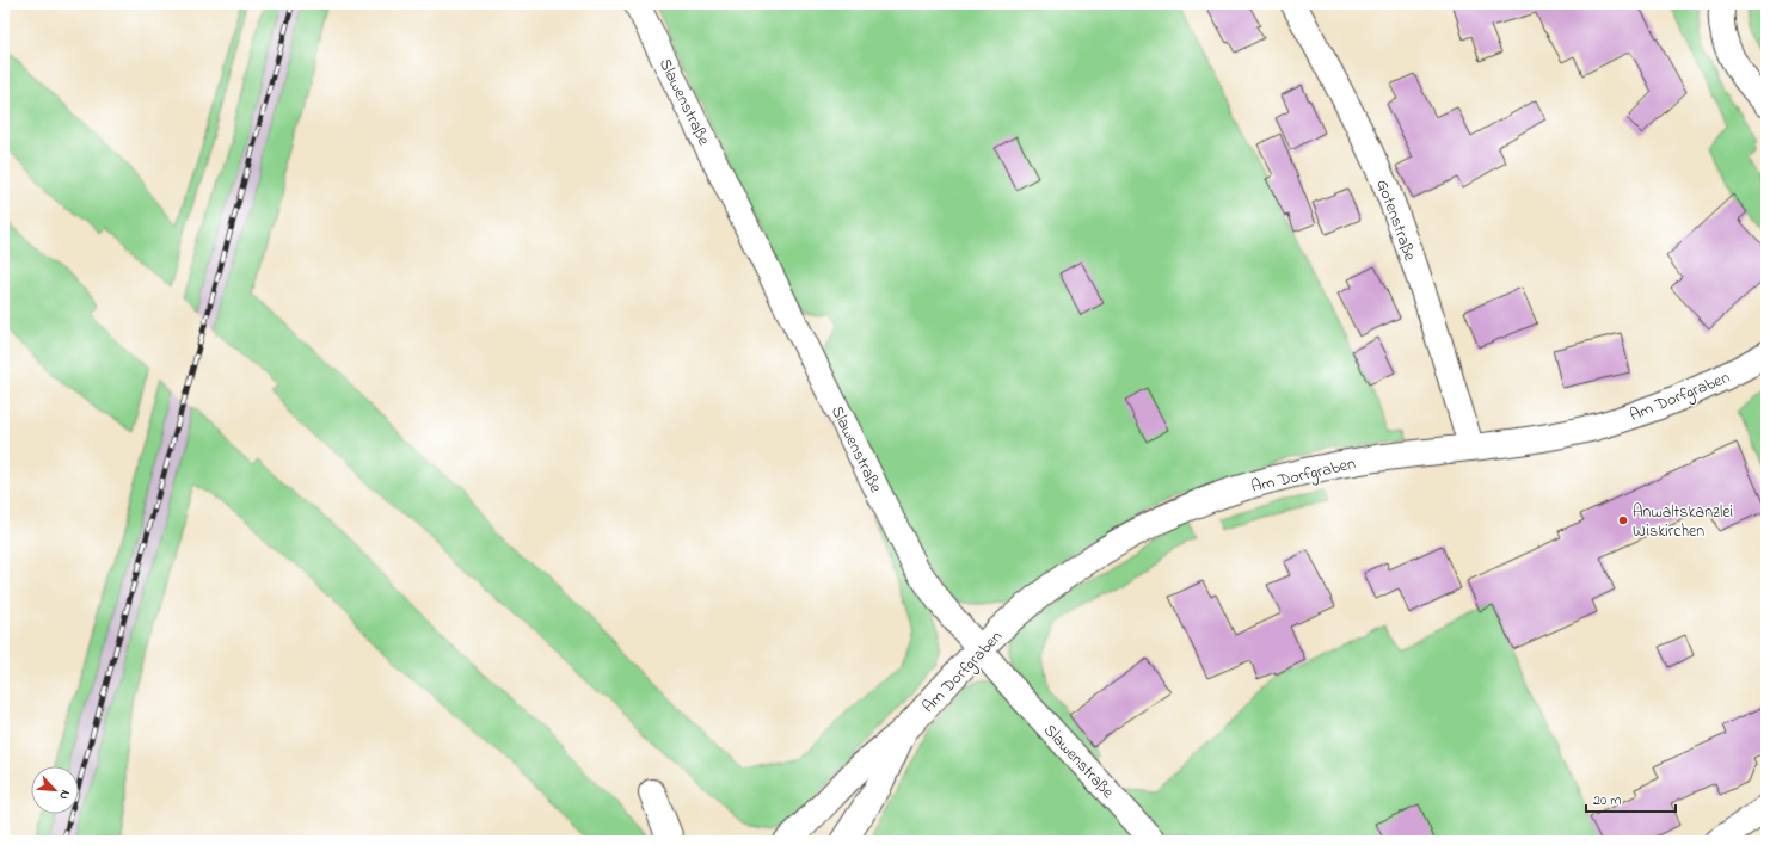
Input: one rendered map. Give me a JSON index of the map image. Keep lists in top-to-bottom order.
{
  "streets": {
    "street": ["Slawenstraße", "Gotenstraße", "Am Dorfgraben"]
  },
  "crossings": [
    ["Slawenstraße", "Am Dorfgraben"],
    ["Gotenstraße", "Am Dorfgraben"]
  ],
  "places": ["Anwaltskanzlei Wiskirchen"],
  "scale_bar": "20 m",
  "north": "bottom right"
}
